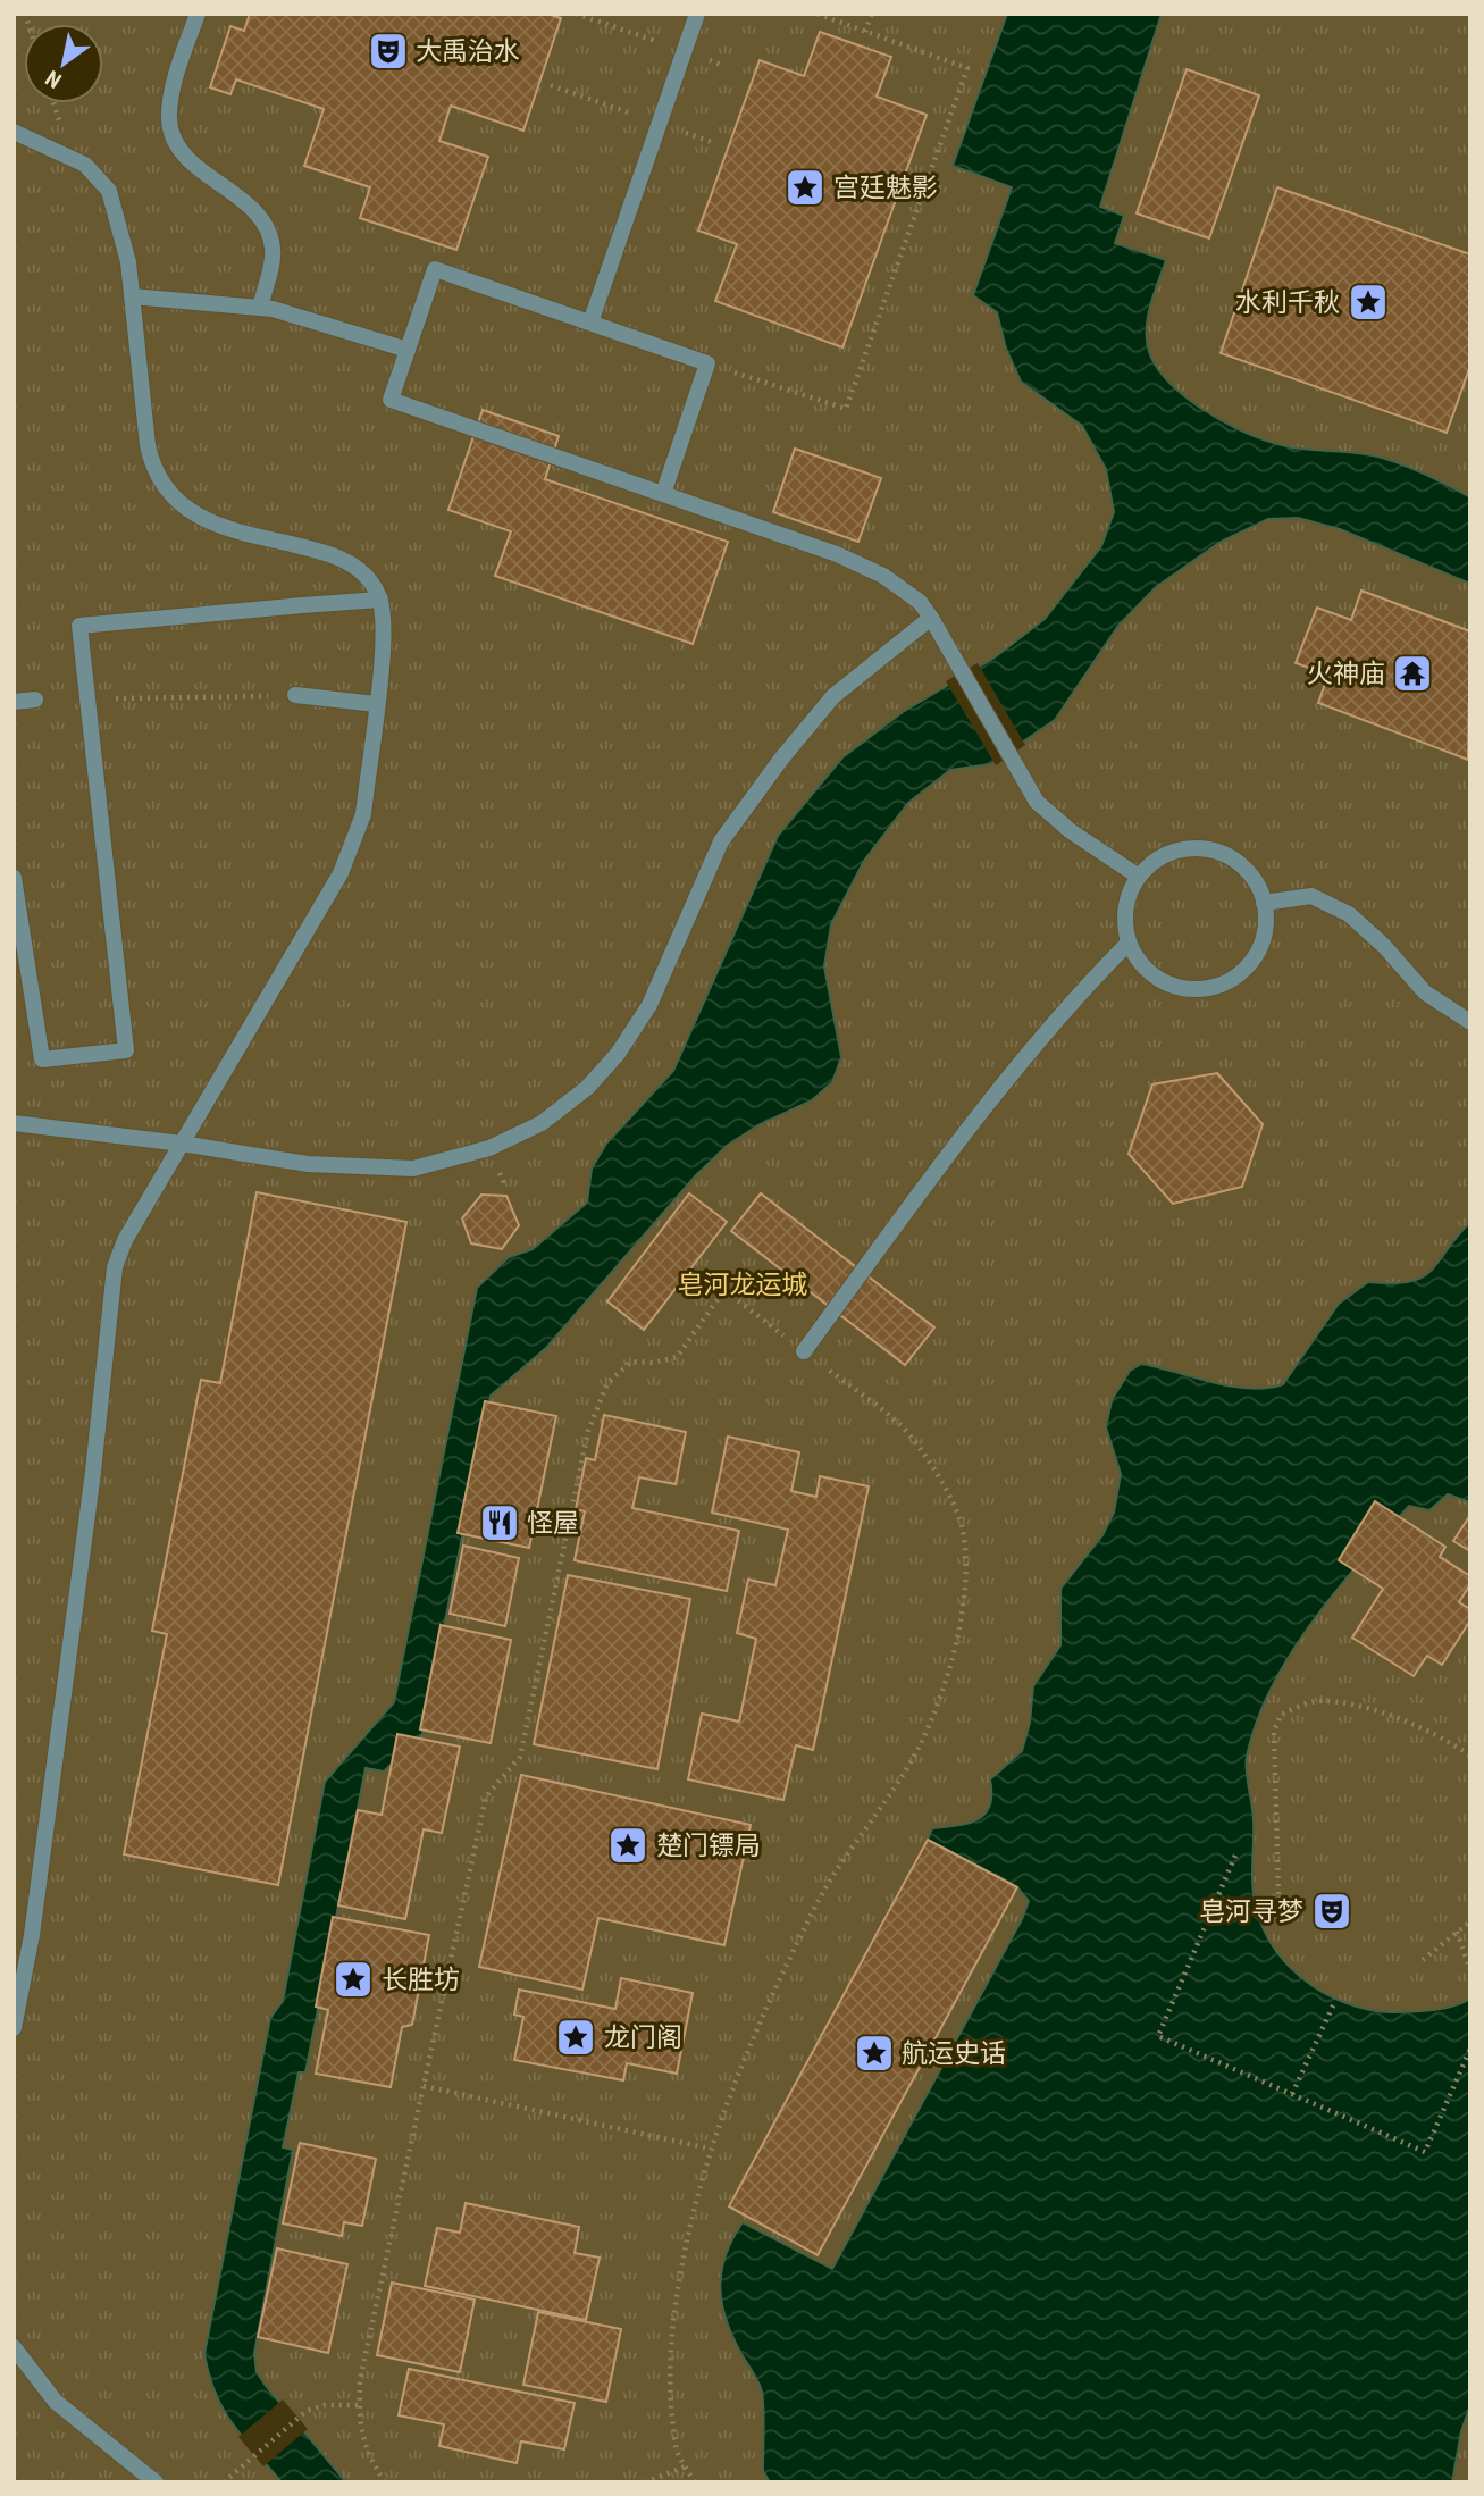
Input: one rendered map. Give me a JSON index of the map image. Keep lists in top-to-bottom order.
{
  "parks": ["皂河龙运城"],
  "places": {
    "theatre": ["大禹治水", "皂河寻梦"],
    "place": [
      "宫廷魅影",
      "水利千秋",
      "楚门镖局",
      "长胜坊",
      "龙门阁",
      "航运史话"
    ],
    "temple": ["火神庙"],
    "restaurant": ["怪屋"]
  },
  "north": "bottom left"
}
